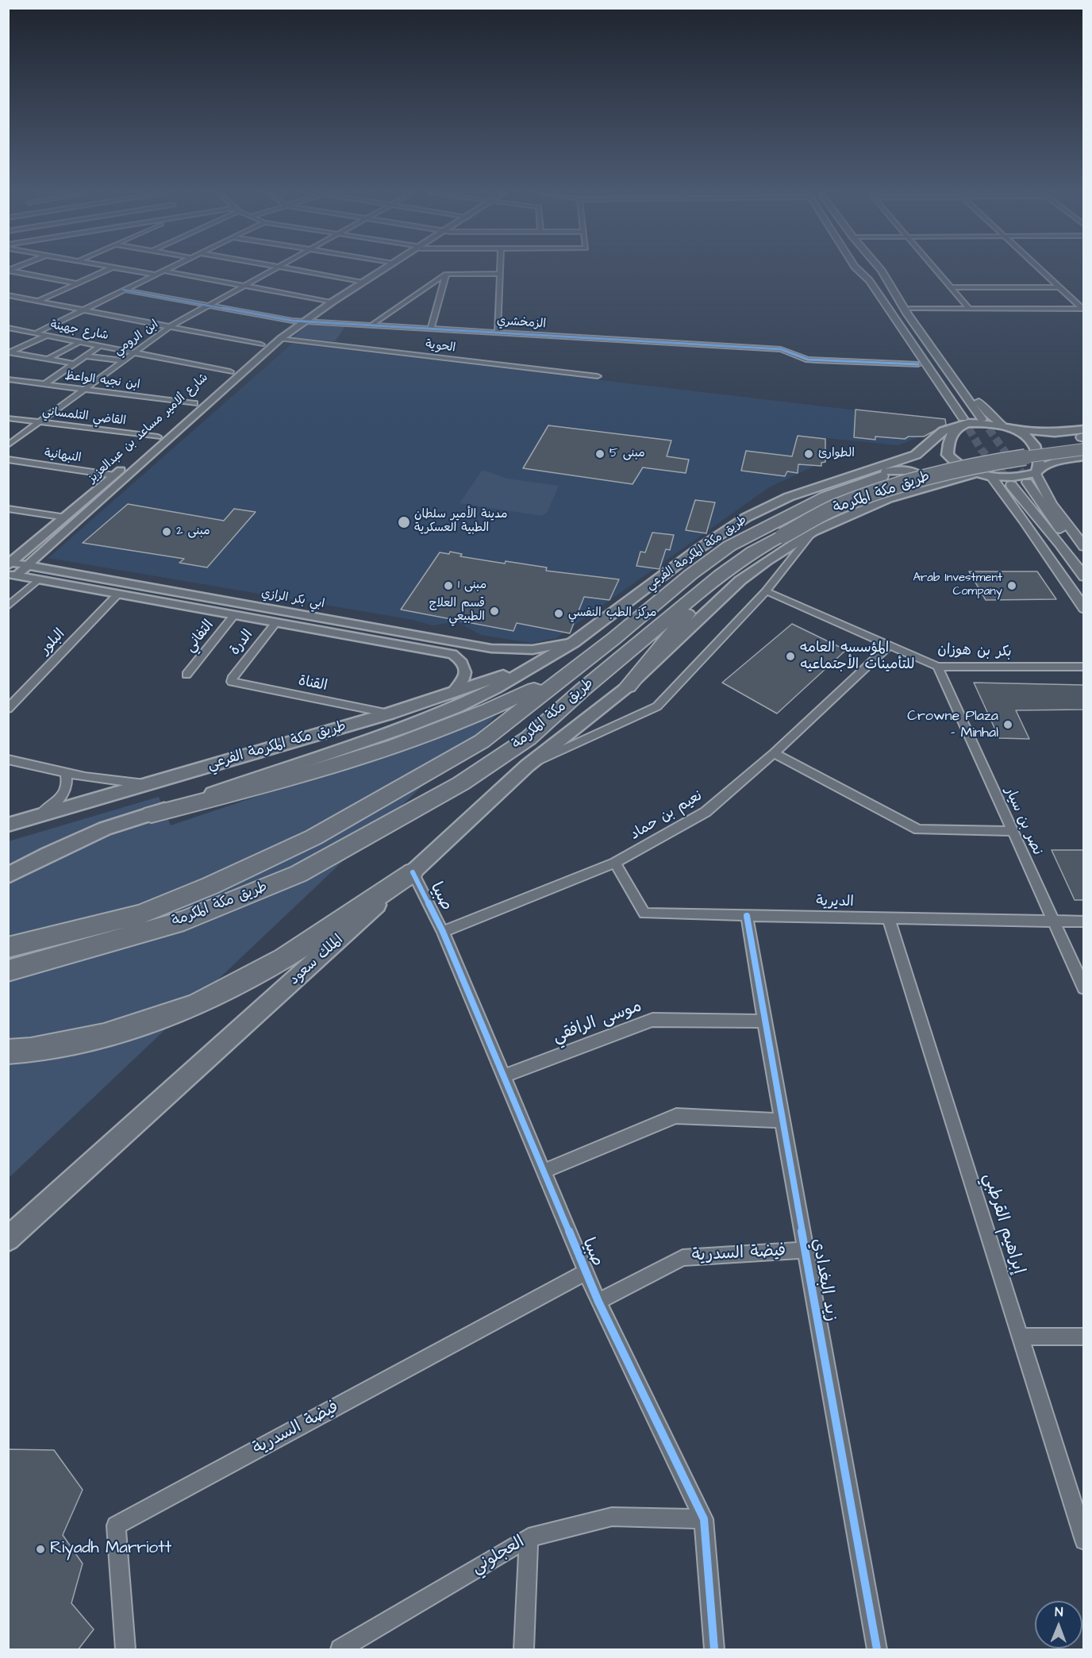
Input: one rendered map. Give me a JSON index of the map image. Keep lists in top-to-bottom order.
{
  "streets": {
    "highway": ["طريق مكة المكرمة"],
    "main road": ["طريق مكة المكرمة الفرعي", "الملك سعود"],
    "street": [
      "الزمخشري",
      "شارع جهينة",
      "ابن الرومي",
      "الحوية",
      "ابن نجيه الواعظ",
      "القاضي التلمساني",
      "شارع ألامير مساعد بن عبدالعزيز",
      "النبهانية",
      "ابي بكر الرازي",
      "التفاني",
      "البلور",
      "الدرة",
      "بكر بن هوزان",
      "القناة",
      "نعيم بن حماد",
      "نصر بن سيار",
      "صبيا",
      "الديرية",
      "موسى الرافقي",
      "إبراهيم القرطبي",
      "فيضة السدرية",
      "زيد البغدادي",
      "العجلوني"
    ]
  },
  "crossings": [
    ["الزمخشري", "ابن الرومي"],
    ["الزمخشري", "شارع ألامير مساعد بن عبدالعزيز"],
    ["شارع جهينة", "ابن الرومي"],
    ["ابن الرومي", "ابن نجيه الواعظ"],
    ["ابن الرومي", "القاضي التلمساني"],
    ["الحوية", "شارع ألامير مساعد بن عبدالعزيز"],
    ["ابن نجيه الواعظ", "شارع ألامير مساعد بن عبدالعزيز"],
    ["القاضي التلمساني", "شارع ألامير مساعد بن عبدالعزيز"],
    ["شارع ألامير مساعد بن عبدالعزيز", "النبهانية"],
    ["شارع ألامير مساعد بن عبدالعزيز", "ابي بكر الرازي"],
    ["طريق مكة المكرمة الفرعي", "ابي بكر الرازي"],
    ["طريق مكة المكرمة الفرعي", "القناة"],
    ["ابي بكر الرازي", "التفاني"],
    ["ابي بكر الرازي", "البلور"],
    ["ابي بكر الرازي", "الدرة"],
    ["الدرة", "القناة"],
    ["بكر بن هوزان", "نعيم بن حماد"],
    ["بكر بن هوزان", "نصر بن سيار"],
    ["نعيم بن حماد", "صبيا"],
    ["نعيم بن حماد", "الديرية"],
    ["نصر بن سيار", "الديرية"],
    ["صبيا", "الملك سعود"],
    ["صبيا", "موسى الرافقي"],
    ["صبيا", "فيضة السدرية"],
    ["صبيا", "العجلوني"],
    ["الديرية", "إبراهيم القرطبي"],
    ["الديرية", "زيد البغدادي"],
    ["موسى الرافقي", "زيد البغدادي"],
    ["فيضة السدرية", "زيد البغدادي"]
  ],
  "places": [
    "مبنى 5",
    "الطوارئ",
    "مدينة الأمير سلطان الطبية العسكرية",
    "مبنى 2",
    "مبنى 1",
    "Arab Investment Company",
    "قسم العلاج الطبيعي",
    "مركز الطب النفسي",
    "المؤسسه العامه للتأمينات الأجتماعيه",
    "Crowne Plaza - Minhal",
    "Riyadh Marriott"
  ],
  "north": "top"
}
